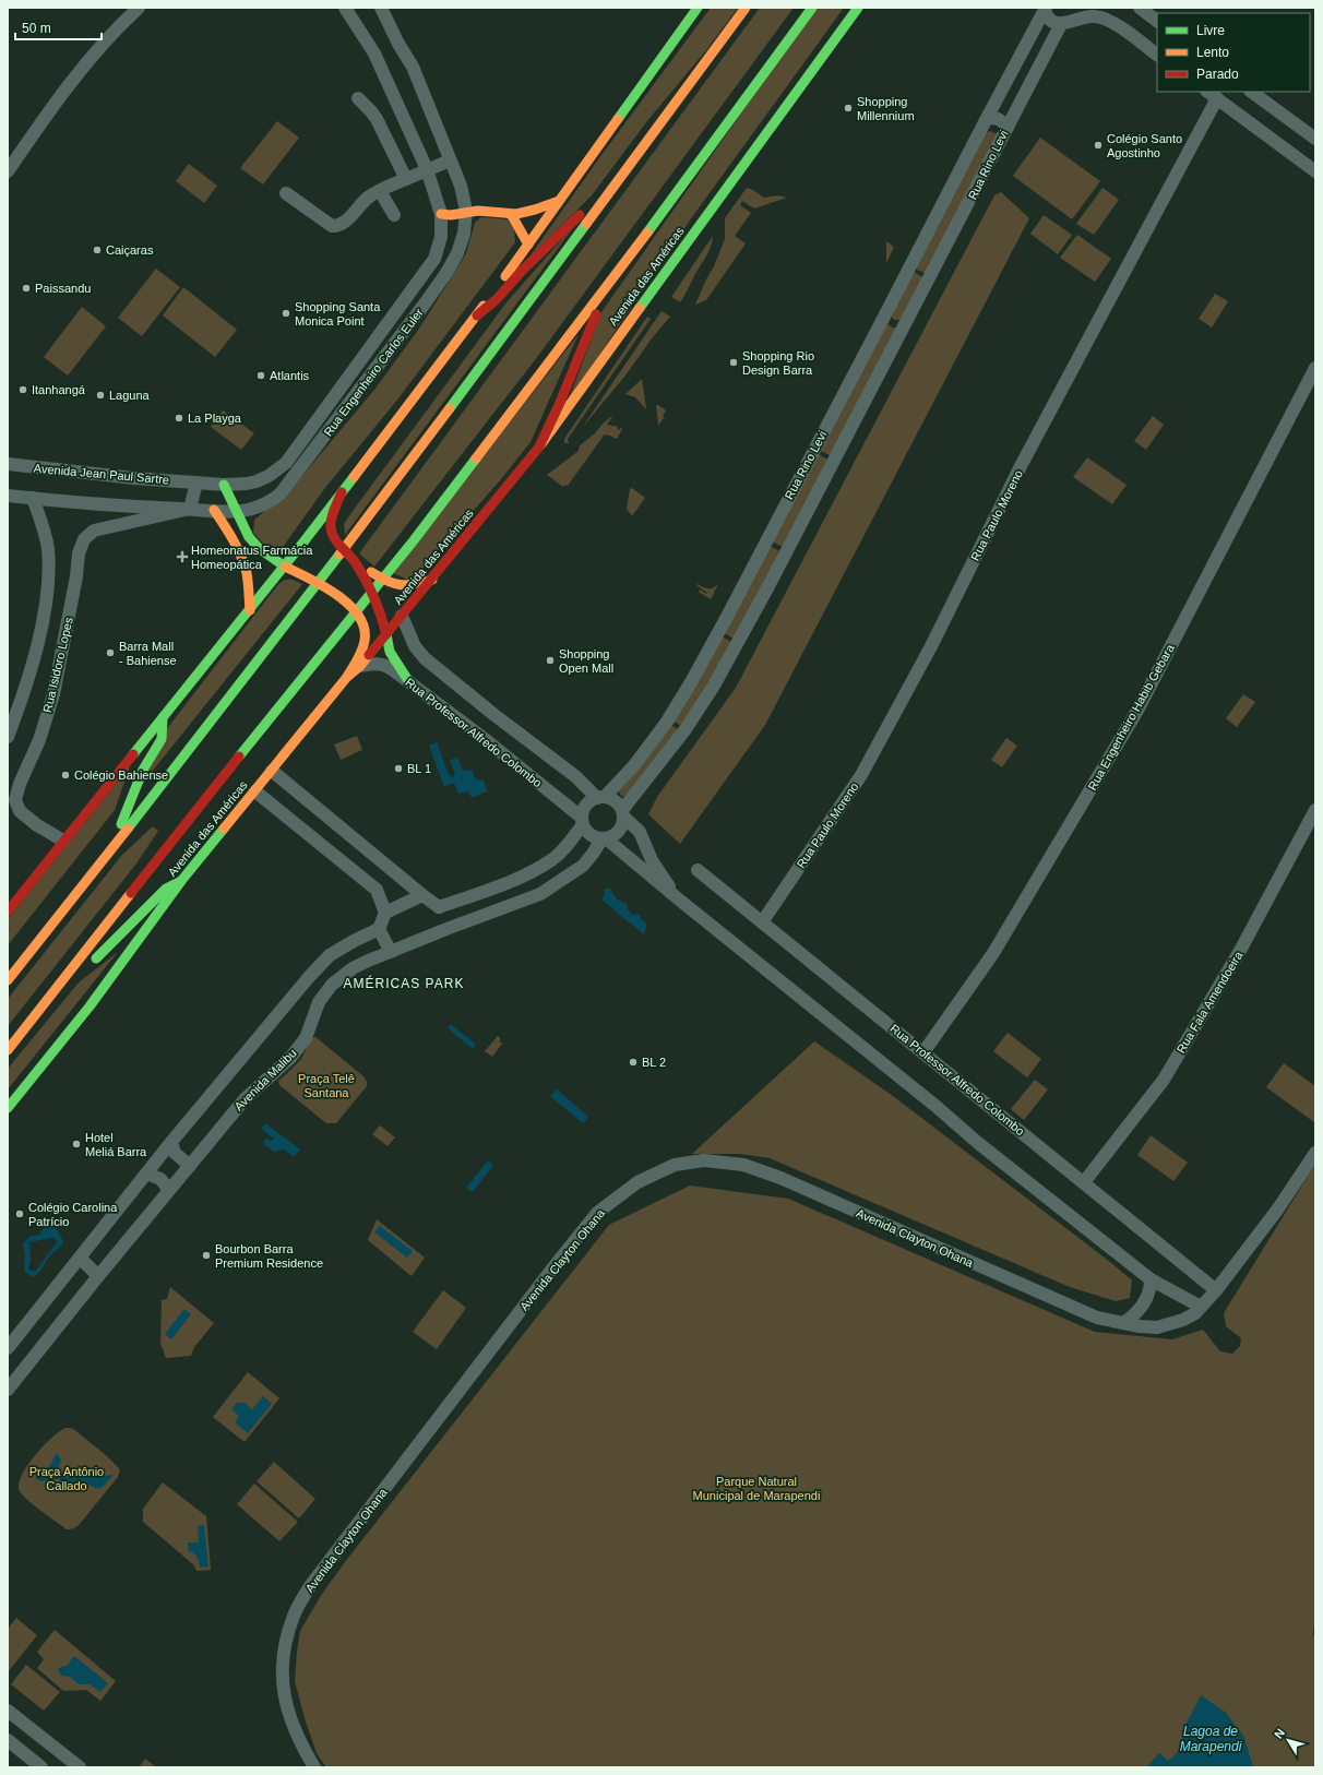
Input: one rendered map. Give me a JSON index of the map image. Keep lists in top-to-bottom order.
{
  "streets": {
    "main road": ["Avenida das Américas"],
    "street": [
      "Rua Rino Levi",
      "Rua Engenheiro Carlos Euler",
      "Avenida Jean Paul Sartre",
      "Rua Paulo Moreno",
      "Rua Isidoro Lopes",
      "Rua Engenheiro Habib Gebara",
      "Rua Professor Alfredo Colombo",
      "Rua Fala Amendoeira",
      "Avenida Malibu",
      "Avenida Clayton Ohana"
    ]
  },
  "crossings": [
    ["Rua Rino Levi", "Rua Professor Alfredo Colombo"],
    ["Rua Rino Levi", "Avenida Malibu"],
    ["Avenida das Américas", "Rua Professor Alfredo Colombo"],
    ["Rua Engenheiro Carlos Euler", "Avenida Jean Paul Sartre"],
    ["Rua Paulo Moreno", "Rua Professor Alfredo Colombo"],
    ["Rua Engenheiro Habib Gebara", "Rua Professor Alfredo Colombo"],
    ["Rua Professor Alfredo Colombo", "Rua Fala Amendoeira"],
    ["Rua Professor Alfredo Colombo", "Avenida Malibu"],
    ["Rua Professor Alfredo Colombo", "Avenida Clayton Ohana"]
  ],
  "districts": ["AMÉRICAS PARK"],
  "water": ["Lagoa de Marapendi"],
  "parks": ["Praça Telê Santana", "Praça Antônio Callado", "Parque Natural Municipal de Marapendi"],
  "places": {
    "other": [
      "Shopping Millennium",
      "Colégio Santo Agostinho",
      "Caiçaras",
      "Paissandu",
      "Shopping Santa Monica Point",
      "Shopping Rio Design Barra",
      "Atlantis",
      "Itanhangá",
      "Laguna",
      "La Playga",
      "Barra Mall - Bahiense",
      "Shopping Open Mall",
      "BL 1",
      "Colégio Bahiense",
      "BL 2",
      "Hotel Meliá Barra",
      "Colégio Carolina Patrício",
      "Bourbon Barra Premium Residence"
    ],
    "health": ["Homeonatus Farmácia Homeopática"]
  },
  "legend": ["Livre", "Lento", "Parado"],
  "scale_bar": "50 m",
  "north": "top left"
}
